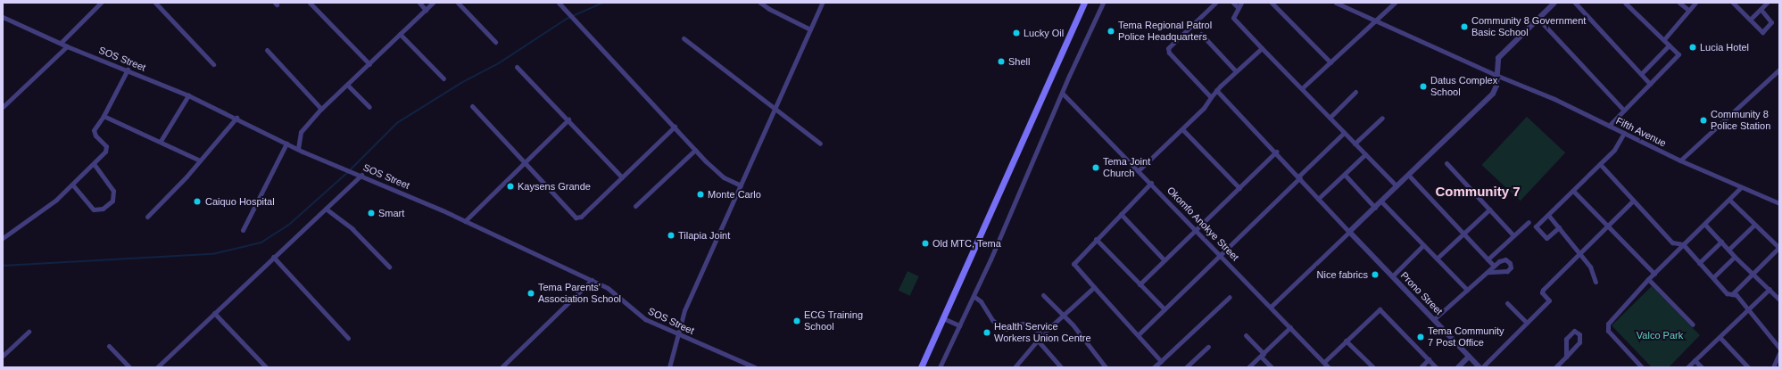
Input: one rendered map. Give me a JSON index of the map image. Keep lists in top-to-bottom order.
{
  "streets": {
    "street": [
      "SOS Street",
      "Fifth Avenue",
      "Okomfo Anokye Street",
      "Prono Street"
    ]
  },
  "districts": ["Community 7"],
  "parks": ["Valco Park"],
  "places": [
    "Community 8 Government Basic School",
    "Tema Regional Patrol Police Headquarters",
    "Lucky Oil",
    "Lucia Hotel",
    "Shell",
    "Datus Complex School",
    "Community 8 Police Station",
    "Tema Joint Church",
    "Kaysens Grande",
    "Monte Carlo",
    "Caiquo Hospital",
    "Smart",
    "Tilapia Joint",
    "Old MTC, Tema",
    "Nice fabrics",
    "Tema Parents' Association School",
    "ECG Training School",
    "Health Service Workers Union Centre",
    "Tema Community 7 Post Office"
  ]
}
